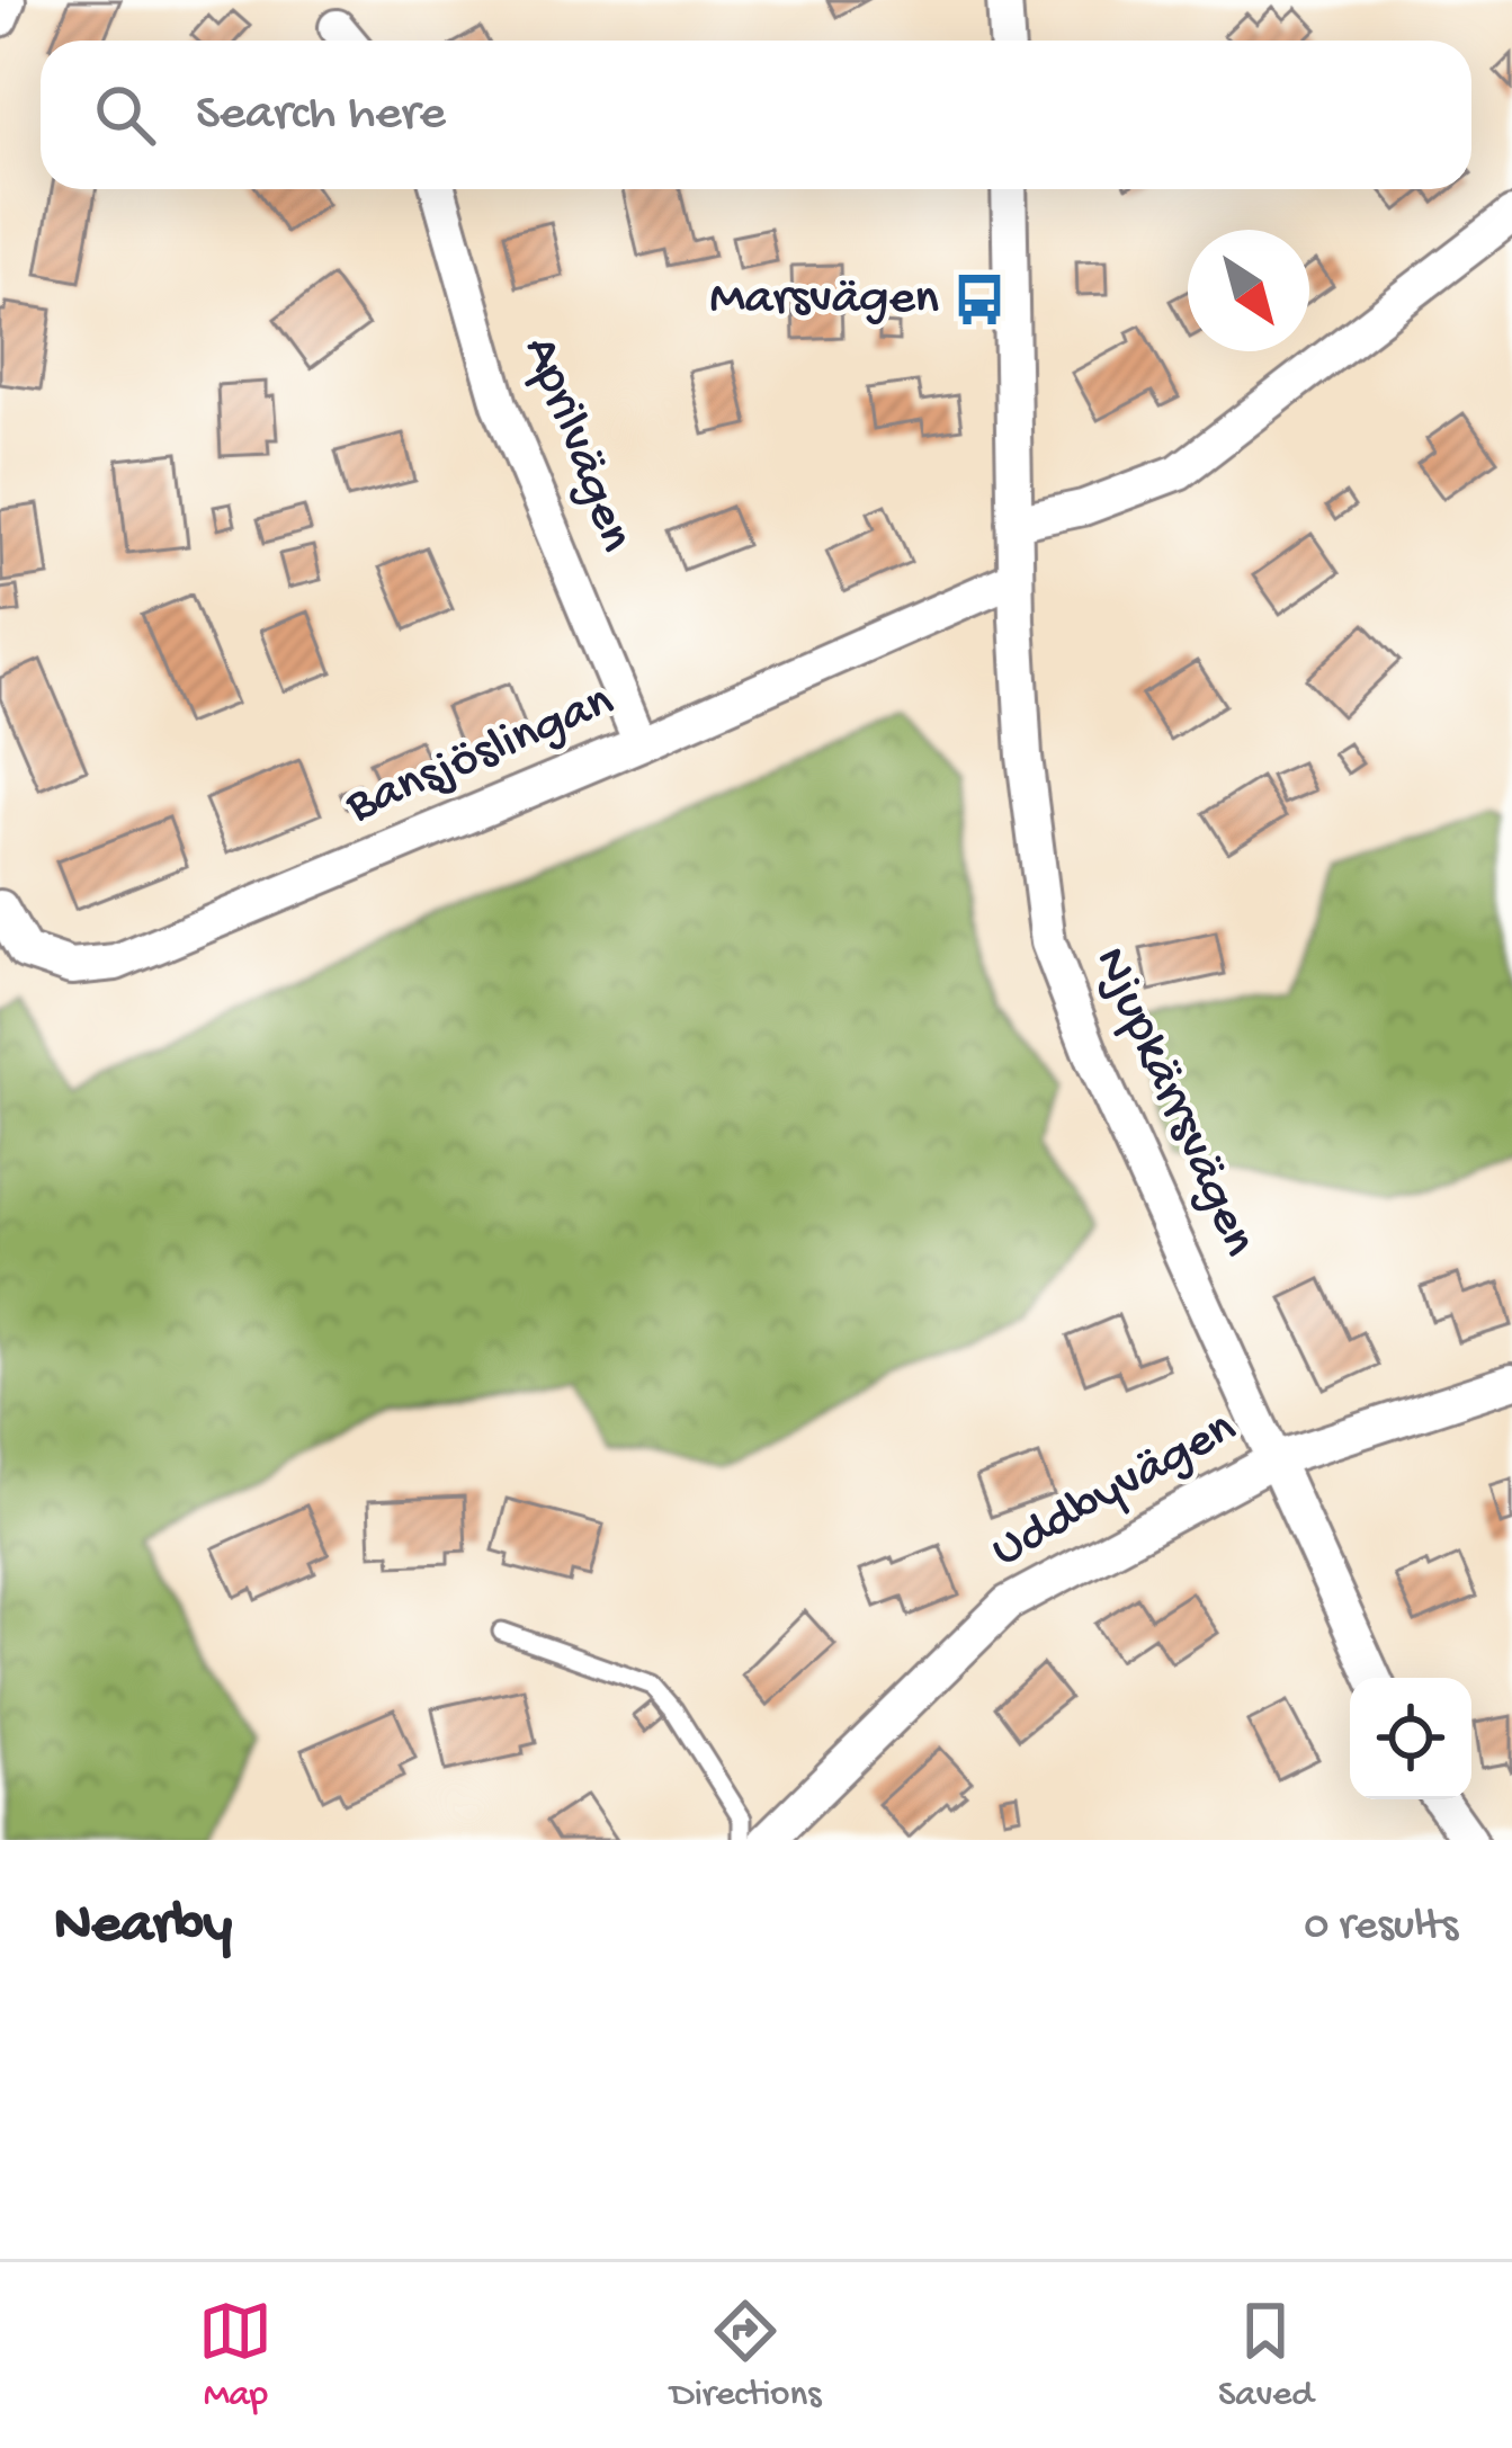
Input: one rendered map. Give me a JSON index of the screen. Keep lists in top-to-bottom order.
{
  "streets": {
    "street": [
      "Aprilvägen",
      "Bansjöslingan",
      "Njupkärrsvägen",
      "Uddbyvägen"
    ]
  },
  "crossings": [
    ["Aprilvägen", "Bansjöslingan"],
    ["Bansjöslingan", "Njupkärrsvägen"],
    ["Njupkärrsvägen", "Uddbyvägen"]
  ],
  "places": {
    "bus stop": ["Marsvägen"]
  },
  "north": "bottom right",
  "page": {
    "search": "Search here",
    "heading": ["Nearby", "0 results"],
    "nav": ["Map", "Directions", "Saved"]
  }
}
